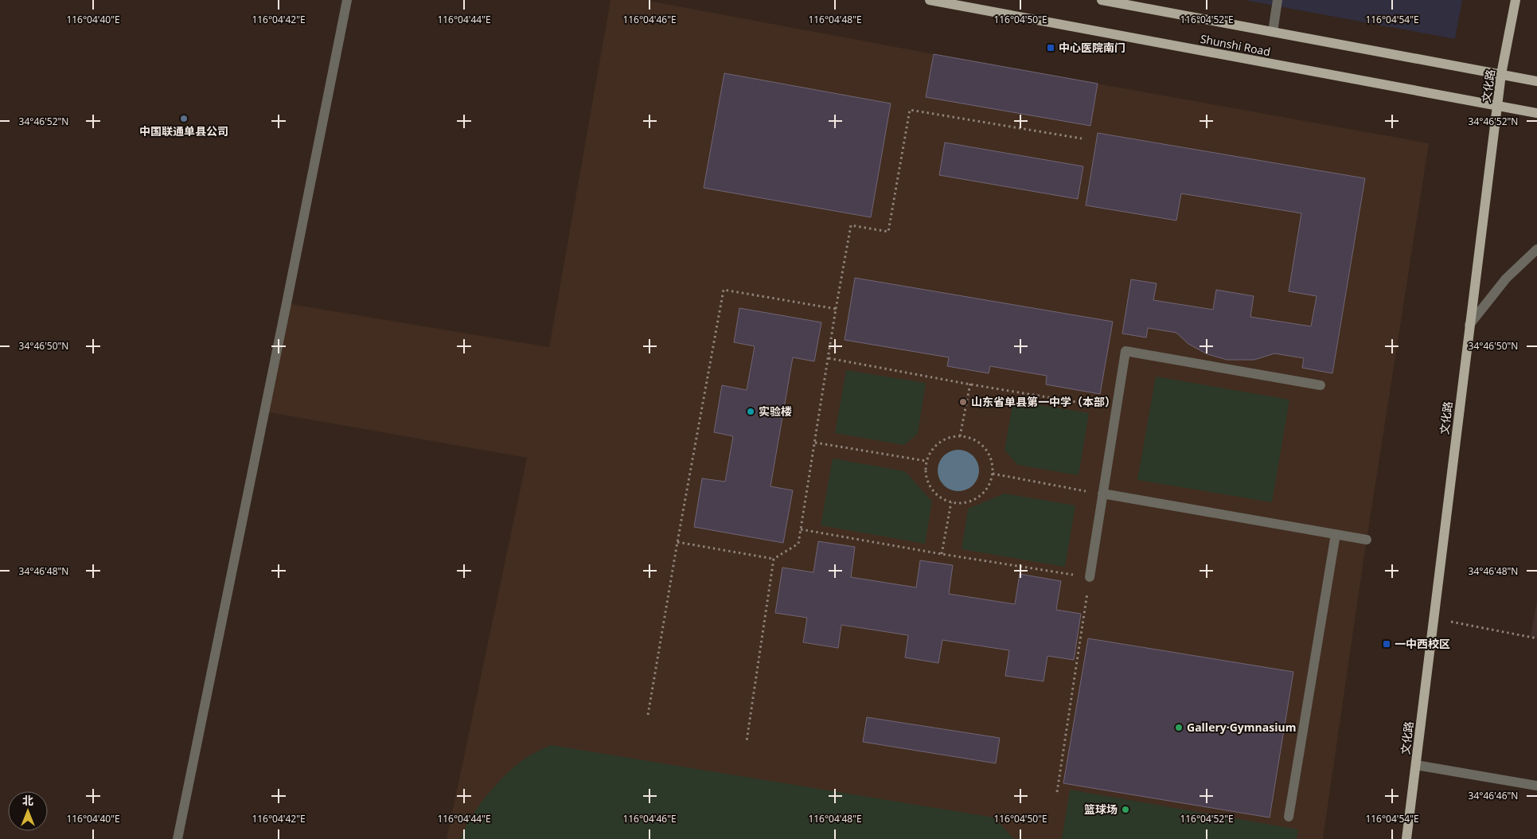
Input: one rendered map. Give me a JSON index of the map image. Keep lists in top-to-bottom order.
{
  "streets": {
    "main road": ["Shunshi Road", "文化路"]
  },
  "crossings": [
    ["Shunshi Road", "文化路"]
  ],
  "places": {
    "transit": ["中心医院南门", "一中西校区"],
    "other": [
      "中国联通单县公司",
      "山东省单县第一中学（本部）",
      "实验楼",
      "Gallery·Gymnasium",
      "篮球场"
    ]
  },
  "north": "top",
  "coordinates": [
    "116°04'40\"E",
    "116°04'42\"E",
    "116°04'44\"E",
    "116°04'46\"E",
    "116°04'48\"E",
    "116°04'50\"E",
    "116°04'52\"E",
    "116°04'54\"E",
    "34°46'52\"N",
    "34°46'50\"N",
    "34°46'48\"N",
    "34°46'46\"N"
  ]
}
